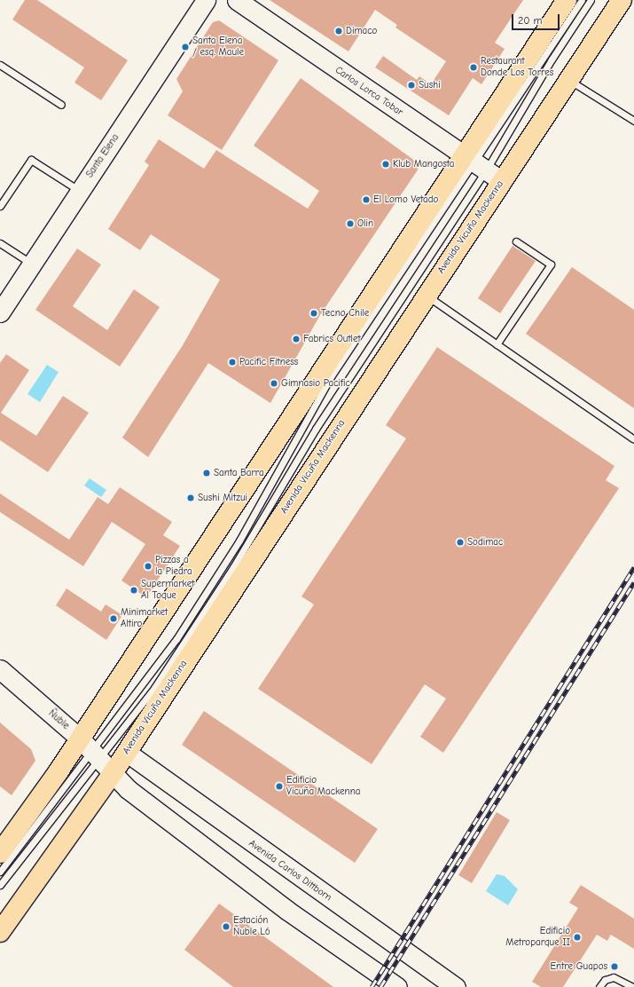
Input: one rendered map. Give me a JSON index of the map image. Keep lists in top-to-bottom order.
{
  "streets": {
    "main road": [
      "Carlos Lorca Tobar",
      "Santa Elena",
      "Avenida Vicuña Mackenna",
      "Ñuble",
      "Avenida Carlos Dittborn"
    ]
  },
  "crossings": [
    ["Carlos Lorca Tobar", "Avenida Vicuña Mackenna"],
    ["Avenida Vicuña Mackenna", "Ñuble"],
    ["Avenida Vicuña Mackenna", "Avenida Carlos Dittborn"]
  ],
  "places": [
    "Dimaco",
    "Santa Elena / esq. Maule",
    "Restaurant Donde Los Torres",
    "Sushi",
    "Klub Mangosta",
    "El Lomo Vetado",
    "Olin",
    "Tecno Chile",
    "Fabrics Outlet",
    "Pacific Fitness",
    "Gimnasio Pacific",
    "Santa Barra",
    "Sushi Mitzui",
    "Sodimac",
    "Pizzas a la Piedra",
    "Supermarket Al Toque",
    "Minimarket Altiro",
    "Edificio Vicuña Mackenna",
    "Estación Ñuble L6",
    "Edificio Metroparque II",
    "Entre Guapos"
  ],
  "scale_bar": "20 m"
}
